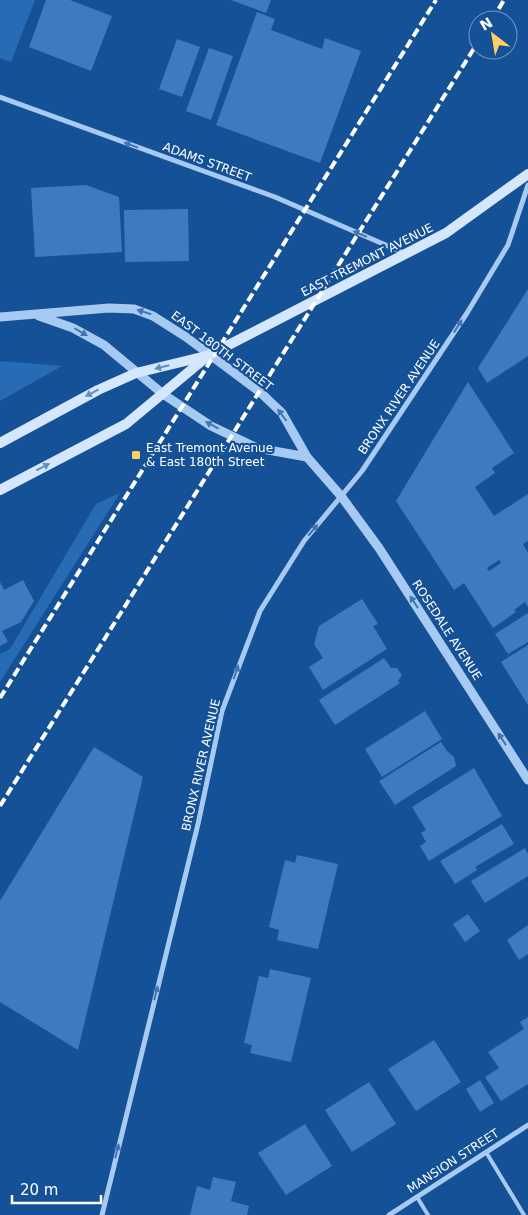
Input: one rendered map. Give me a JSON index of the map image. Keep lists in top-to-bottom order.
{
  "streets": {
    "main road": ["EAST TREMONT AVENUE"],
    "street": [
      "ADAMS STREET",
      "EAST 180TH STREET",
      "BRONX RIVER AVENUE",
      "ROSEDALE AVENUE",
      "MANSION STREET"
    ]
  },
  "crossings": [
    ["ADAMS STREET", "EAST TREMONT AVENUE"],
    ["EAST TREMONT AVENUE", "EAST 180TH STREET"],
    ["EAST 180TH STREET", "BRONX RIVER AVENUE"],
    ["EAST 180TH STREET", "ROSEDALE AVENUE"],
    ["BRONX RIVER AVENUE", "ROSEDALE AVENUE"]
  ],
  "one_way": ["ADAMS STREET", "BRONX RIVER AVENUE", "ROSEDALE AVENUE"],
  "places": {
    "transit": ["East Tremont Avenue & East 180th Street"]
  },
  "scale_bar": "20 m",
  "north": "top left"
}
